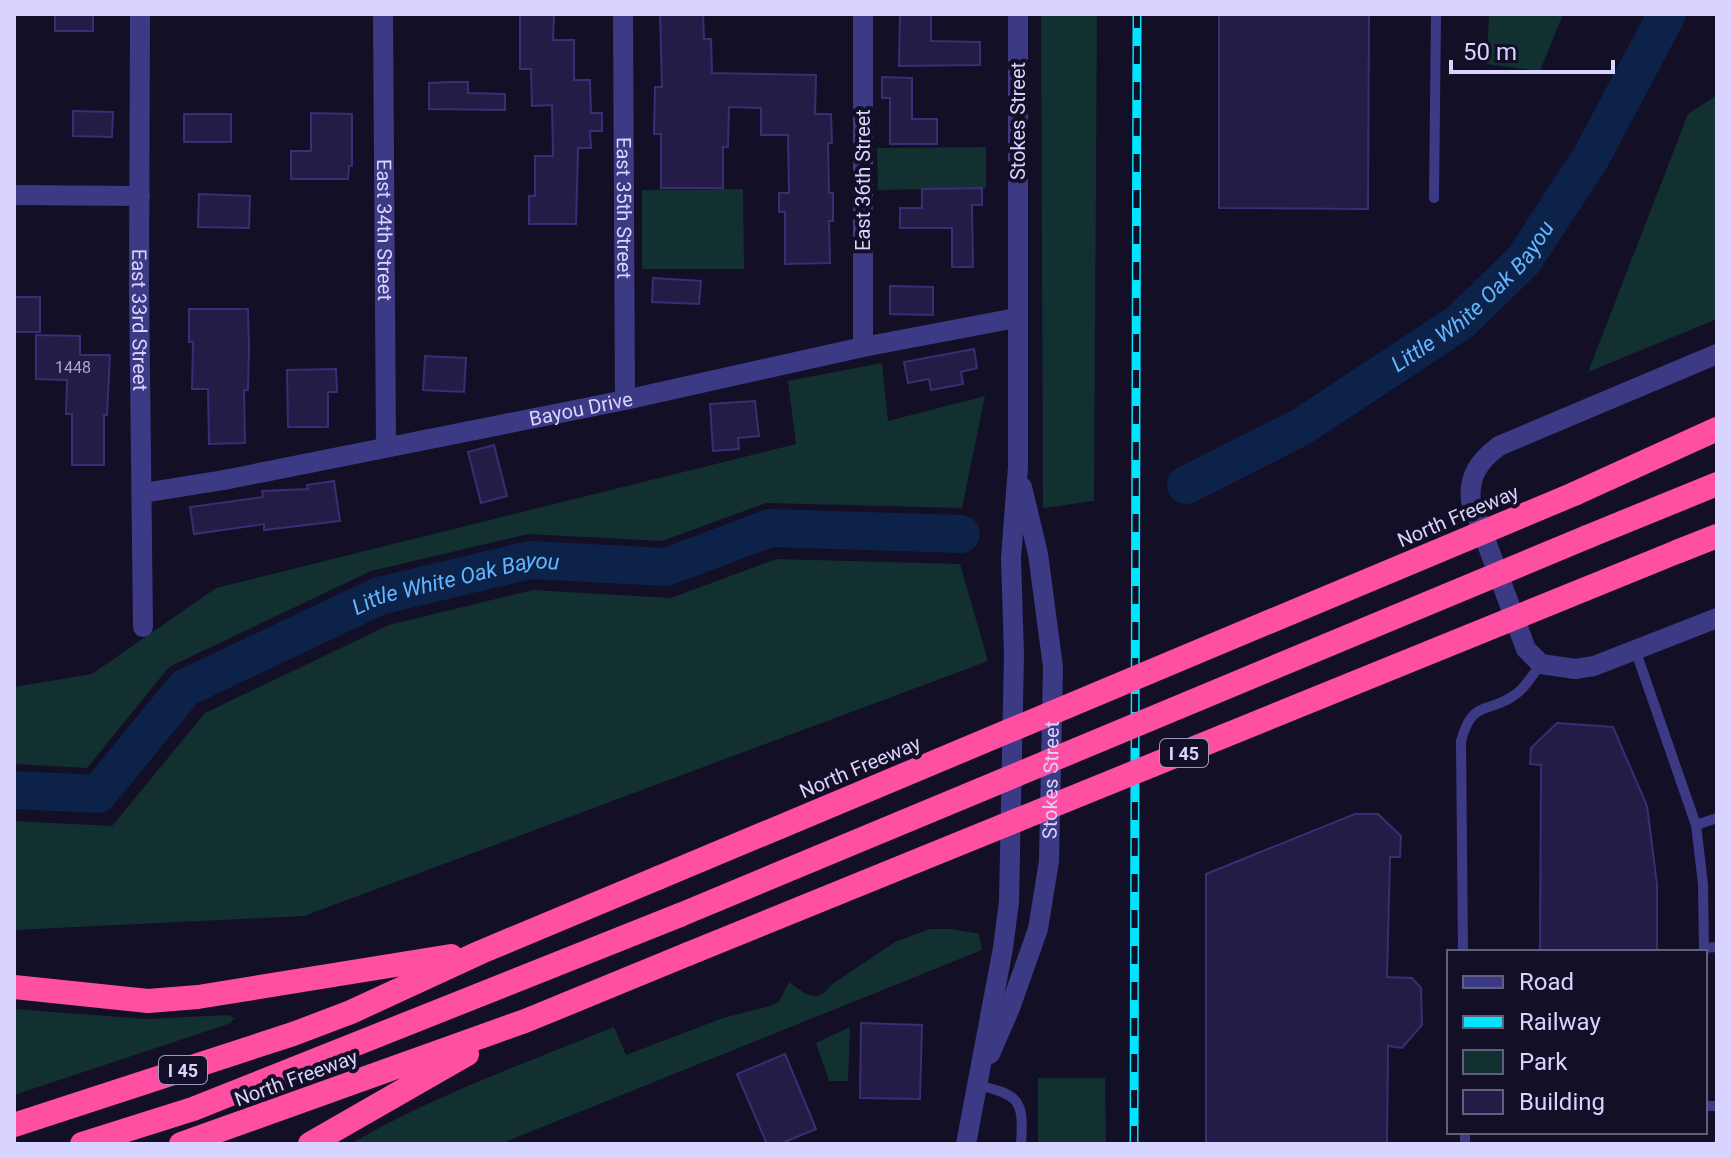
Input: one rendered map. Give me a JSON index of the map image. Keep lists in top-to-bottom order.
{
  "streets": {
    "highway": ["North Freeway", "I 45"],
    "street": [
      "Stokes Street",
      "East 36th Street",
      "East 35th Street",
      "East 34th Street",
      "East 33rd Street",
      "Bayou Drive"
    ]
  },
  "crossings": [
    ["Stokes Street", "Bayou Drive"],
    ["East 36th Street", "Bayou Drive"],
    ["East 35th Street", "Bayou Drive"],
    ["East 34th Street", "Bayou Drive"],
    ["East 33rd Street", "Bayou Drive"]
  ],
  "water": ["Little White Oak Bayou"],
  "house_numbers": ["1448"],
  "legend": [
    "Road",
    "Railway",
    "Park",
    "Building"
  ],
  "scale_bar": "50 m"
}
